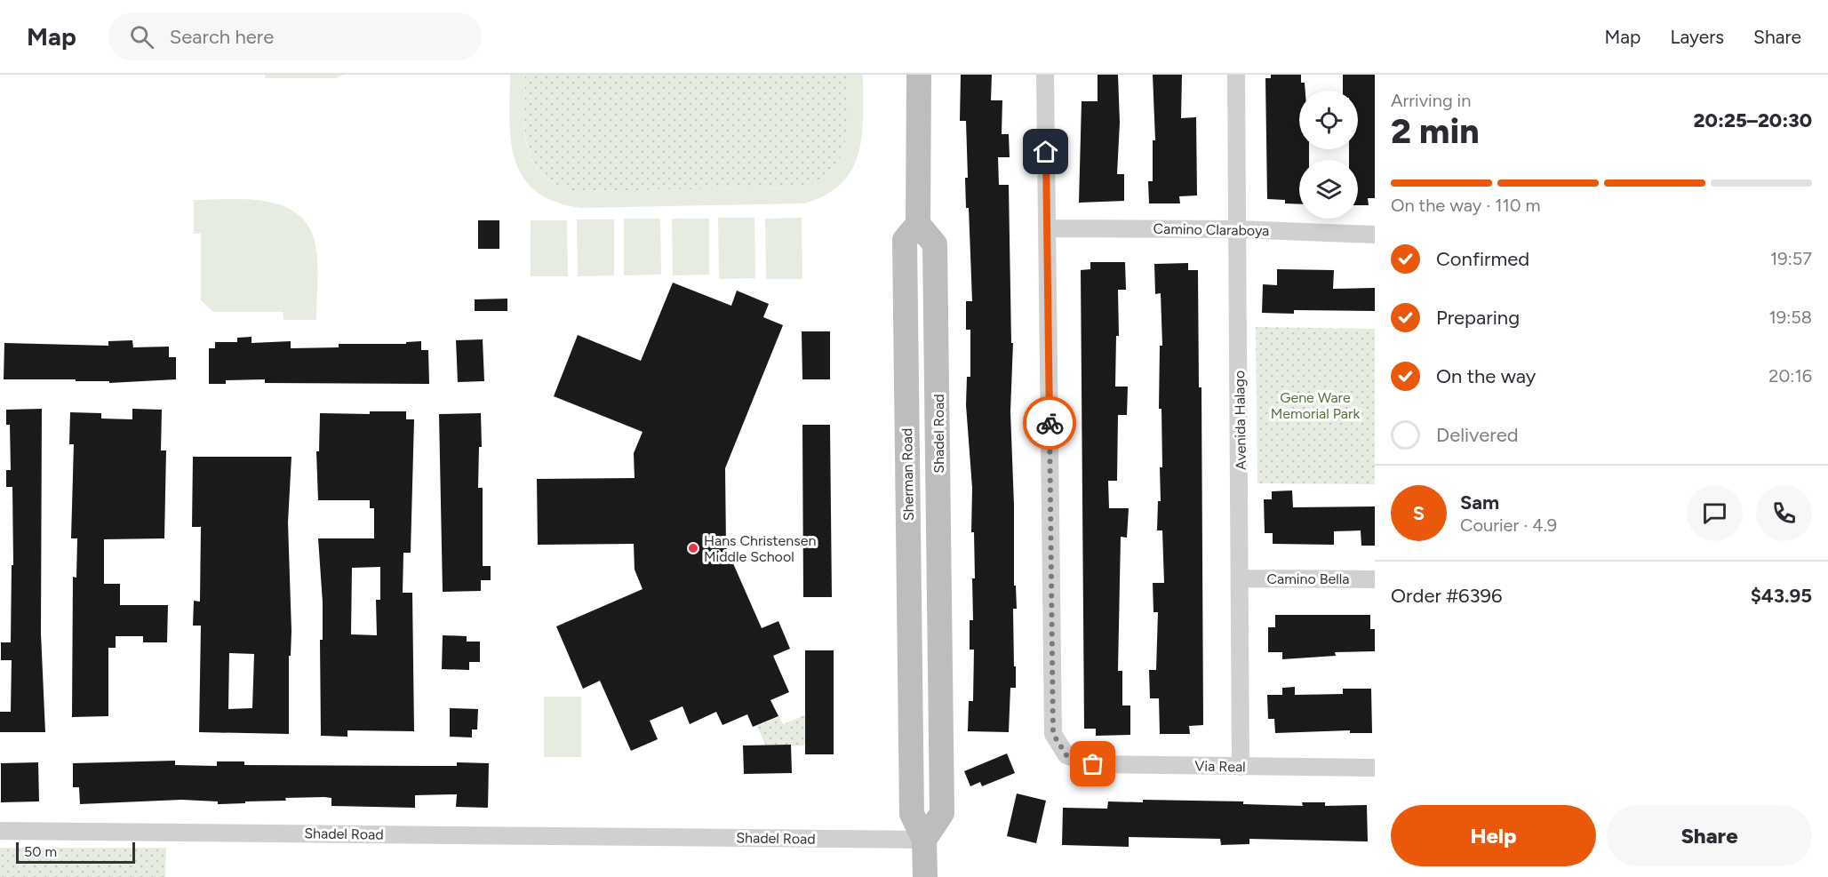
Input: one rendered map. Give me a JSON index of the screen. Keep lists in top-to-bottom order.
{
  "streets": {
    "street": [
      "Camino Claraboya",
      "Avenida Halago",
      "Shadel Road",
      "Sherman Road",
      "Camino Bella",
      "Via Real"
    ]
  },
  "crossings": [
    ["Camino Claraboya", "Avenida Halago"],
    ["Camino Claraboya", "Via Real"],
    ["Avenida Halago", "Camino Bella"],
    ["Avenida Halago", "Via Real"],
    ["Shadel Road", "Sherman Road"]
  ],
  "parks": ["Gene Ware Memorial Park"],
  "places": ["Hans Christensen Middle School"],
  "scale_bar": "50 m",
  "page": {
    "header": "Map",
    "search": "Search here",
    "nav": ["Map", "Layers", "Share"],
    "heading": ["2 min", "Arriving in", "20:25–20:30"],
    "panel": [
      "Sam",
      "Courier · 4.9",
      "Order #6396",
      "$43.95"
    ],
    "bar": "On the way · 110 m",
    "list": [
      ["Confirmed", "19:57"],
      ["Preparing", "19:58"],
      ["On the way", "20:16"],
      "Delivered"
    ],
    "round": "S",
    "buttons": ["Help", "Share"],
    "scale": "50 m"
  }
}
